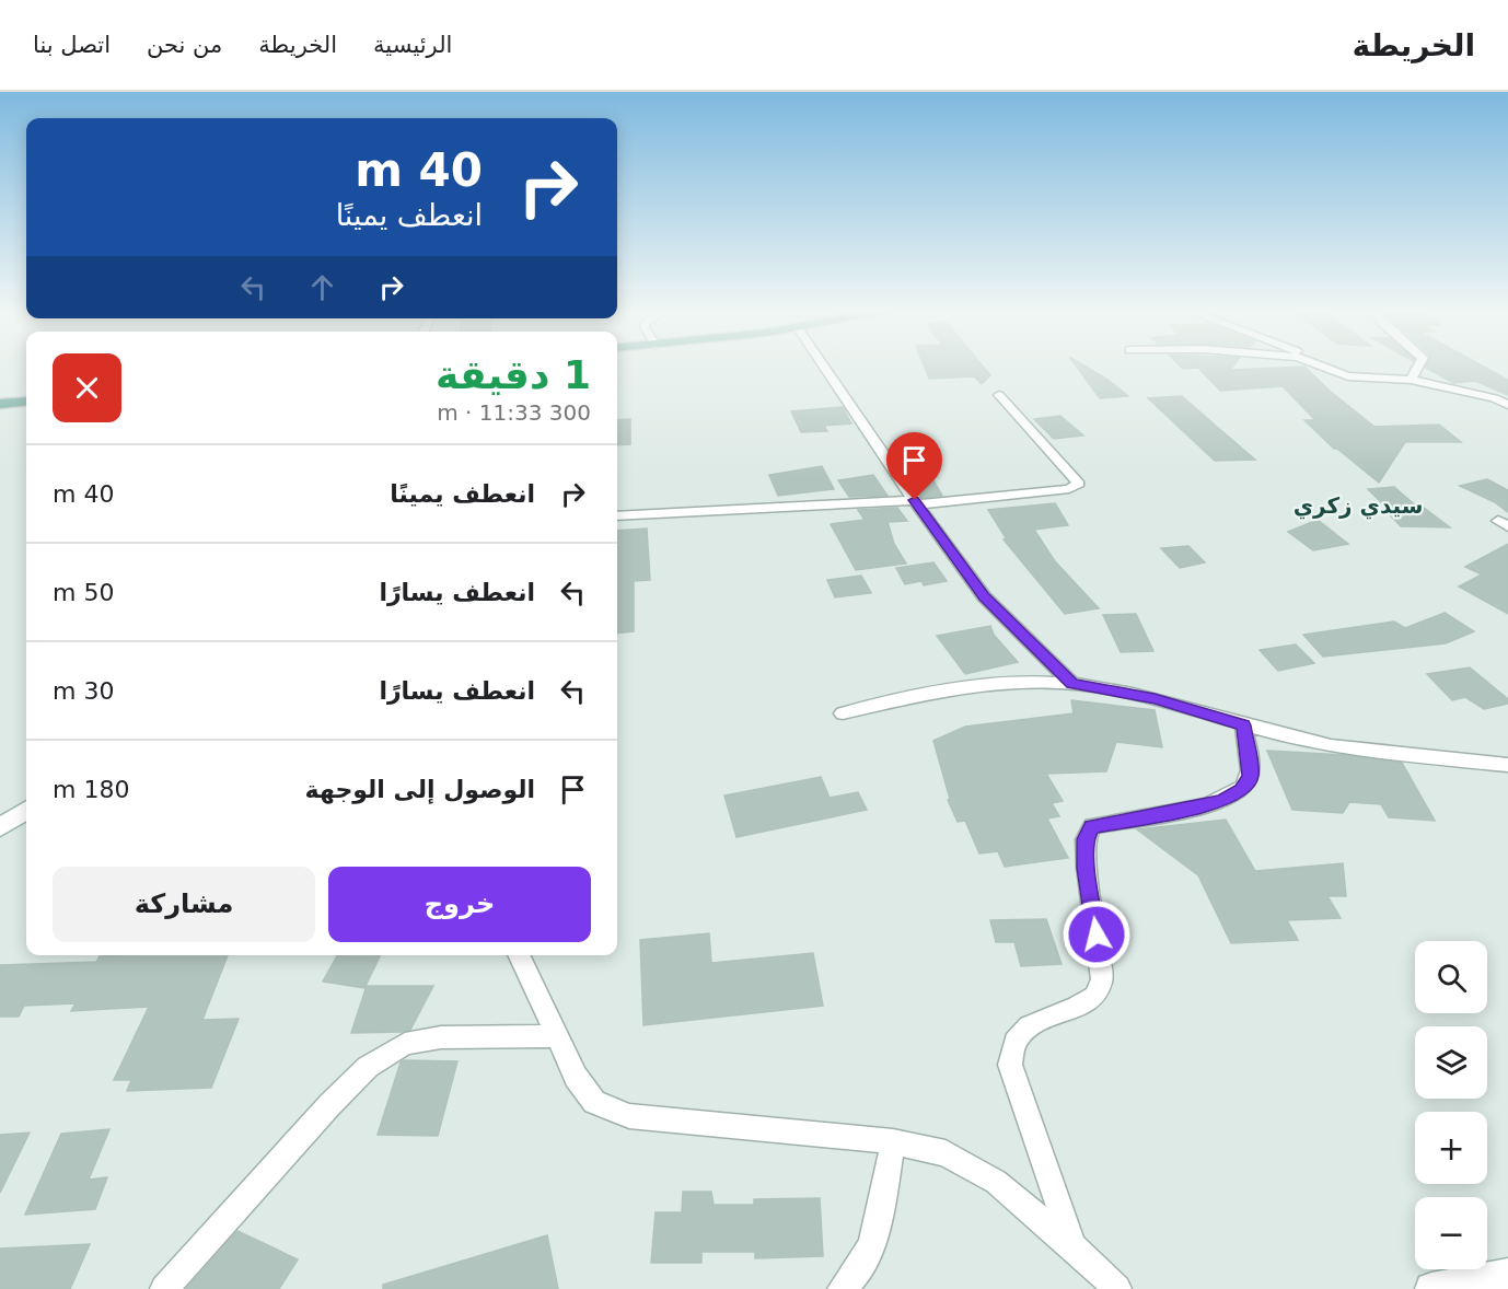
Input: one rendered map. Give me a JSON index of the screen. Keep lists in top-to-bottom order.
{
  "districts": ["سيدي زكري"],
  "page": {
    "header": "الخريطة",
    "nav": [
      "الرئيسية",
      "الخريطة",
      "من نحن",
      "اتصل بنا"
    ],
    "turn": ["40 m", "انعطف يمينًا"],
    "heading": ["1 دقيقة", "300 m · 11:33"],
    "list": [
      {
        "name": "انعطف يمينًا",
        "value": "40 m"
      },
      {
        "name": "انعطف يسارًا",
        "value": "50 m"
      },
      {
        "name": "انعطف يسارًا",
        "value": "30 m"
      },
      {
        "name": "الوصول إلى الوجهة",
        "value": "180 m"
      }
    ],
    "buttons": ["خروج", "مشاركة"],
    "map_buttons": ["+", "−"]
  }
}
